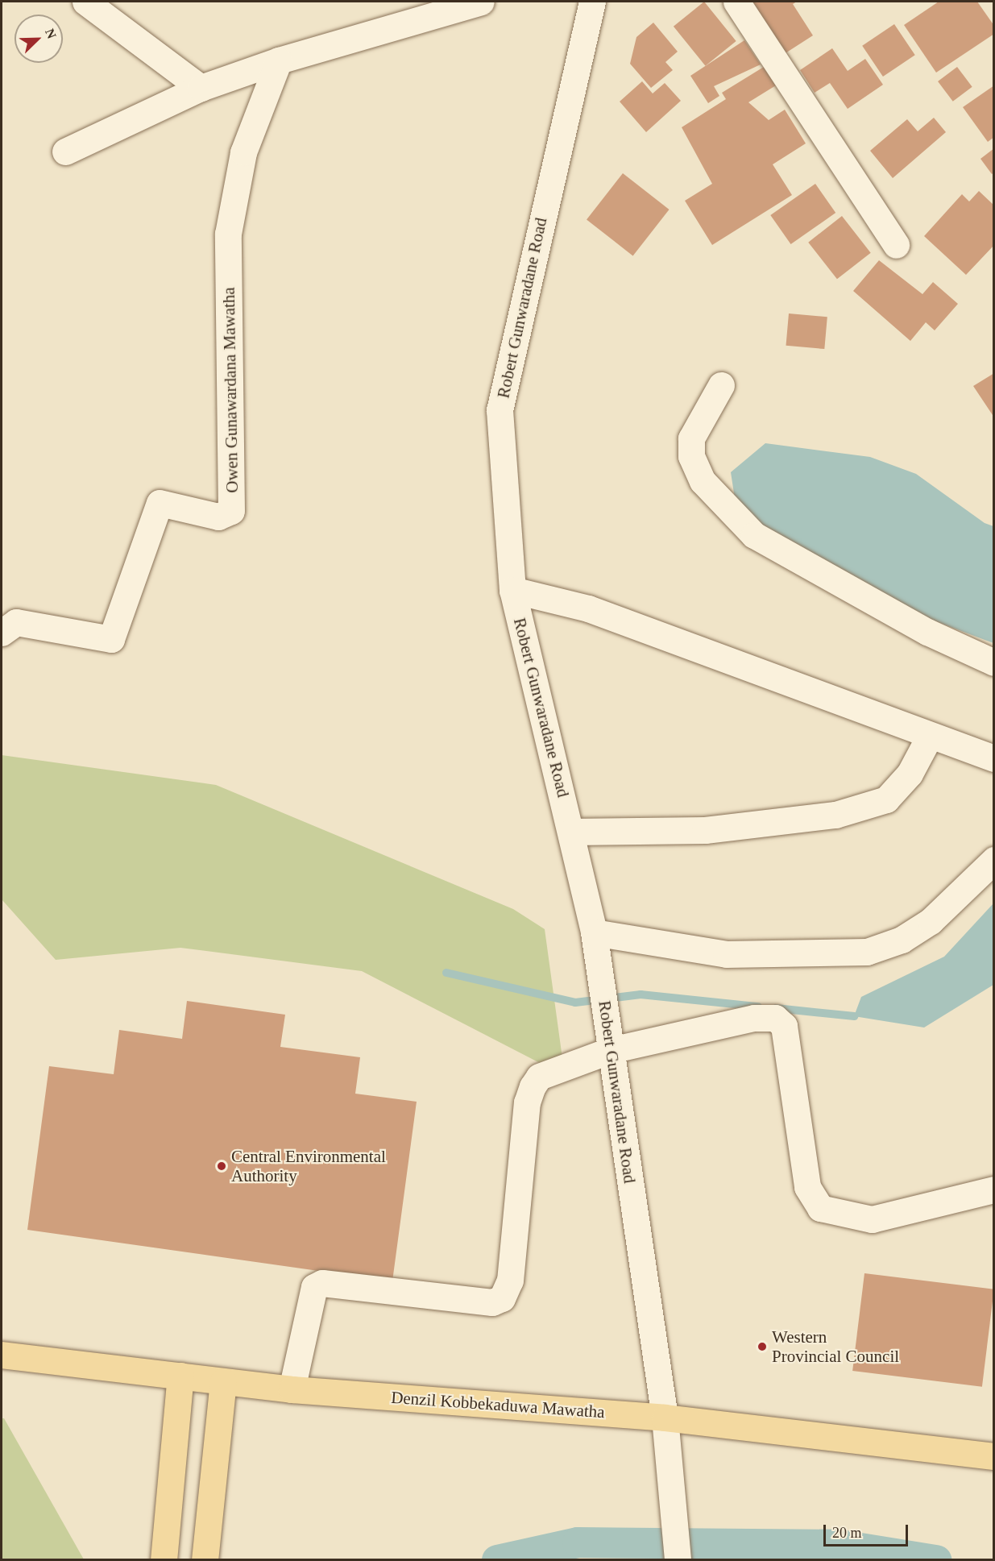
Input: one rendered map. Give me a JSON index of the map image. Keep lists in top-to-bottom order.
{
  "streets": {
    "main road": ["Denzil Kobbekaduwa Mawatha"],
    "street": ["Robert Gunwaradane Road", "Owen Gunawardana Mawatha"]
  },
  "crossings": [
    ["Robert Gunwaradane Road", "Denzil Kobbekaduwa Mawatha"]
  ],
  "places": ["Central Environmental Authority", "Western Provincial Council"],
  "scale_bar": "20 m",
  "north": "top right"
}
